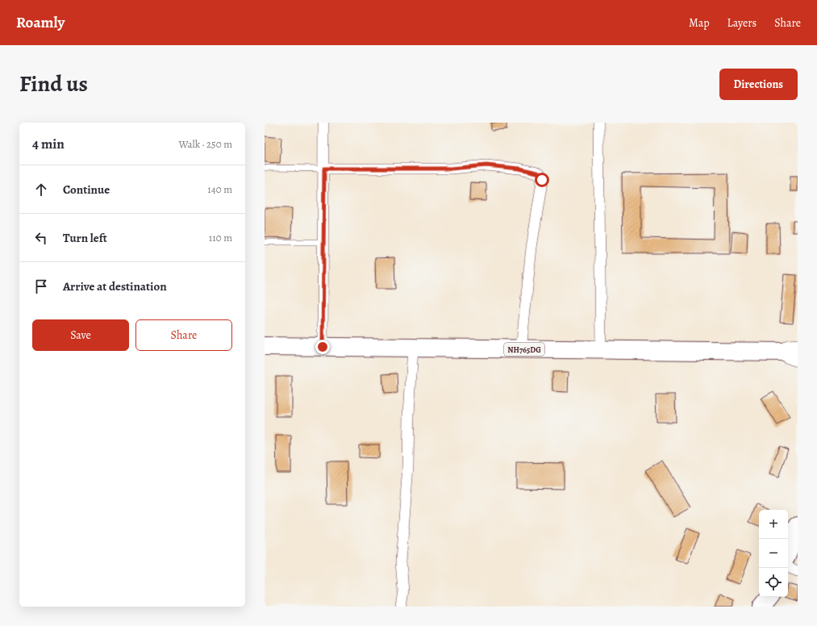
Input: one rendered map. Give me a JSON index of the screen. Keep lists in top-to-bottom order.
{
  "streets": {
    "highway": ["NH765DG"]
  },
  "page": {
    "header": "Roamly",
    "nav": ["Map", "Layers", "Share"],
    "title": "Find us",
    "buttons": [
      "Directions",
      ["Save", "Share"]
    ],
    "heading": ["4 min", "Walk · 250 m"],
    "list": [
      ["Continue", "140 m"],
      ["Turn left", "110 m"],
      "Arrive at destination"
    ],
    "map_buttons": ["+", "−"]
  }
}
